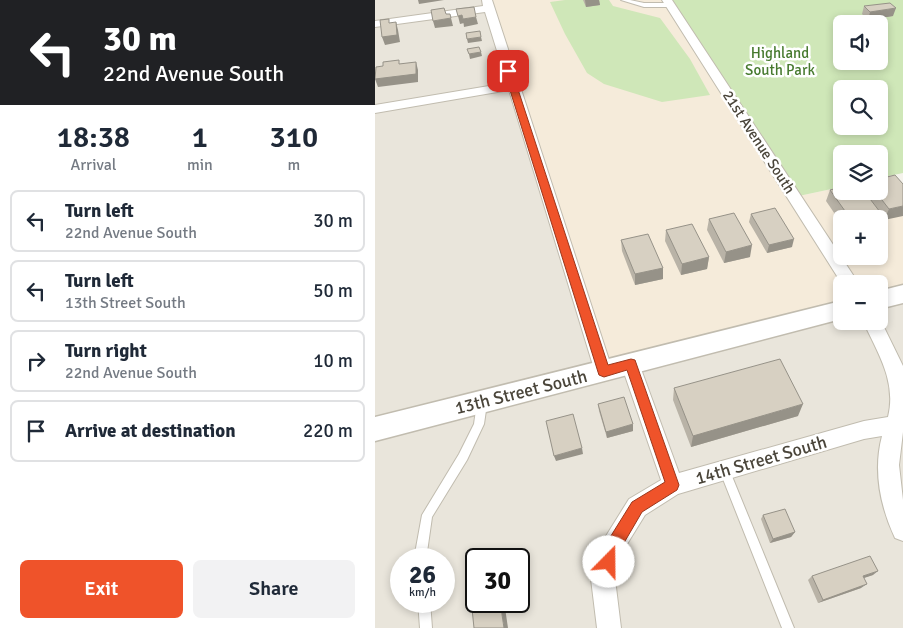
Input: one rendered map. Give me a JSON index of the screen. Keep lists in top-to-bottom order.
{
  "streets": {
    "street": ["21st Avenue South", "13th Street South", "14th Street South"]
  },
  "parks": ["Highland South Park"],
  "page": {
    "turn": ["30 m", "22nd Avenue South"],
    "map_buttons": ["+", "−"],
    "eta": [
      "18:38",
      "Arrival",
      "1",
      "min",
      "310",
      "m"
    ],
    "list": [
      {
        "name": "Turn left",
        "note": "22nd Avenue South",
        "value": "30 m"
      },
      {
        "name": "Turn left",
        "note": "13th Street South",
        "value": "50 m"
      },
      {
        "name": "Turn right",
        "note": "22nd Avenue South",
        "value": "10 m"
      },
      {
        "name": "Arrive at destination",
        "value": "220 m"
      }
    ],
    "speed": "26 km/h",
    "limit": "30",
    "buttons": ["Exit", "Share"]
  }
}
